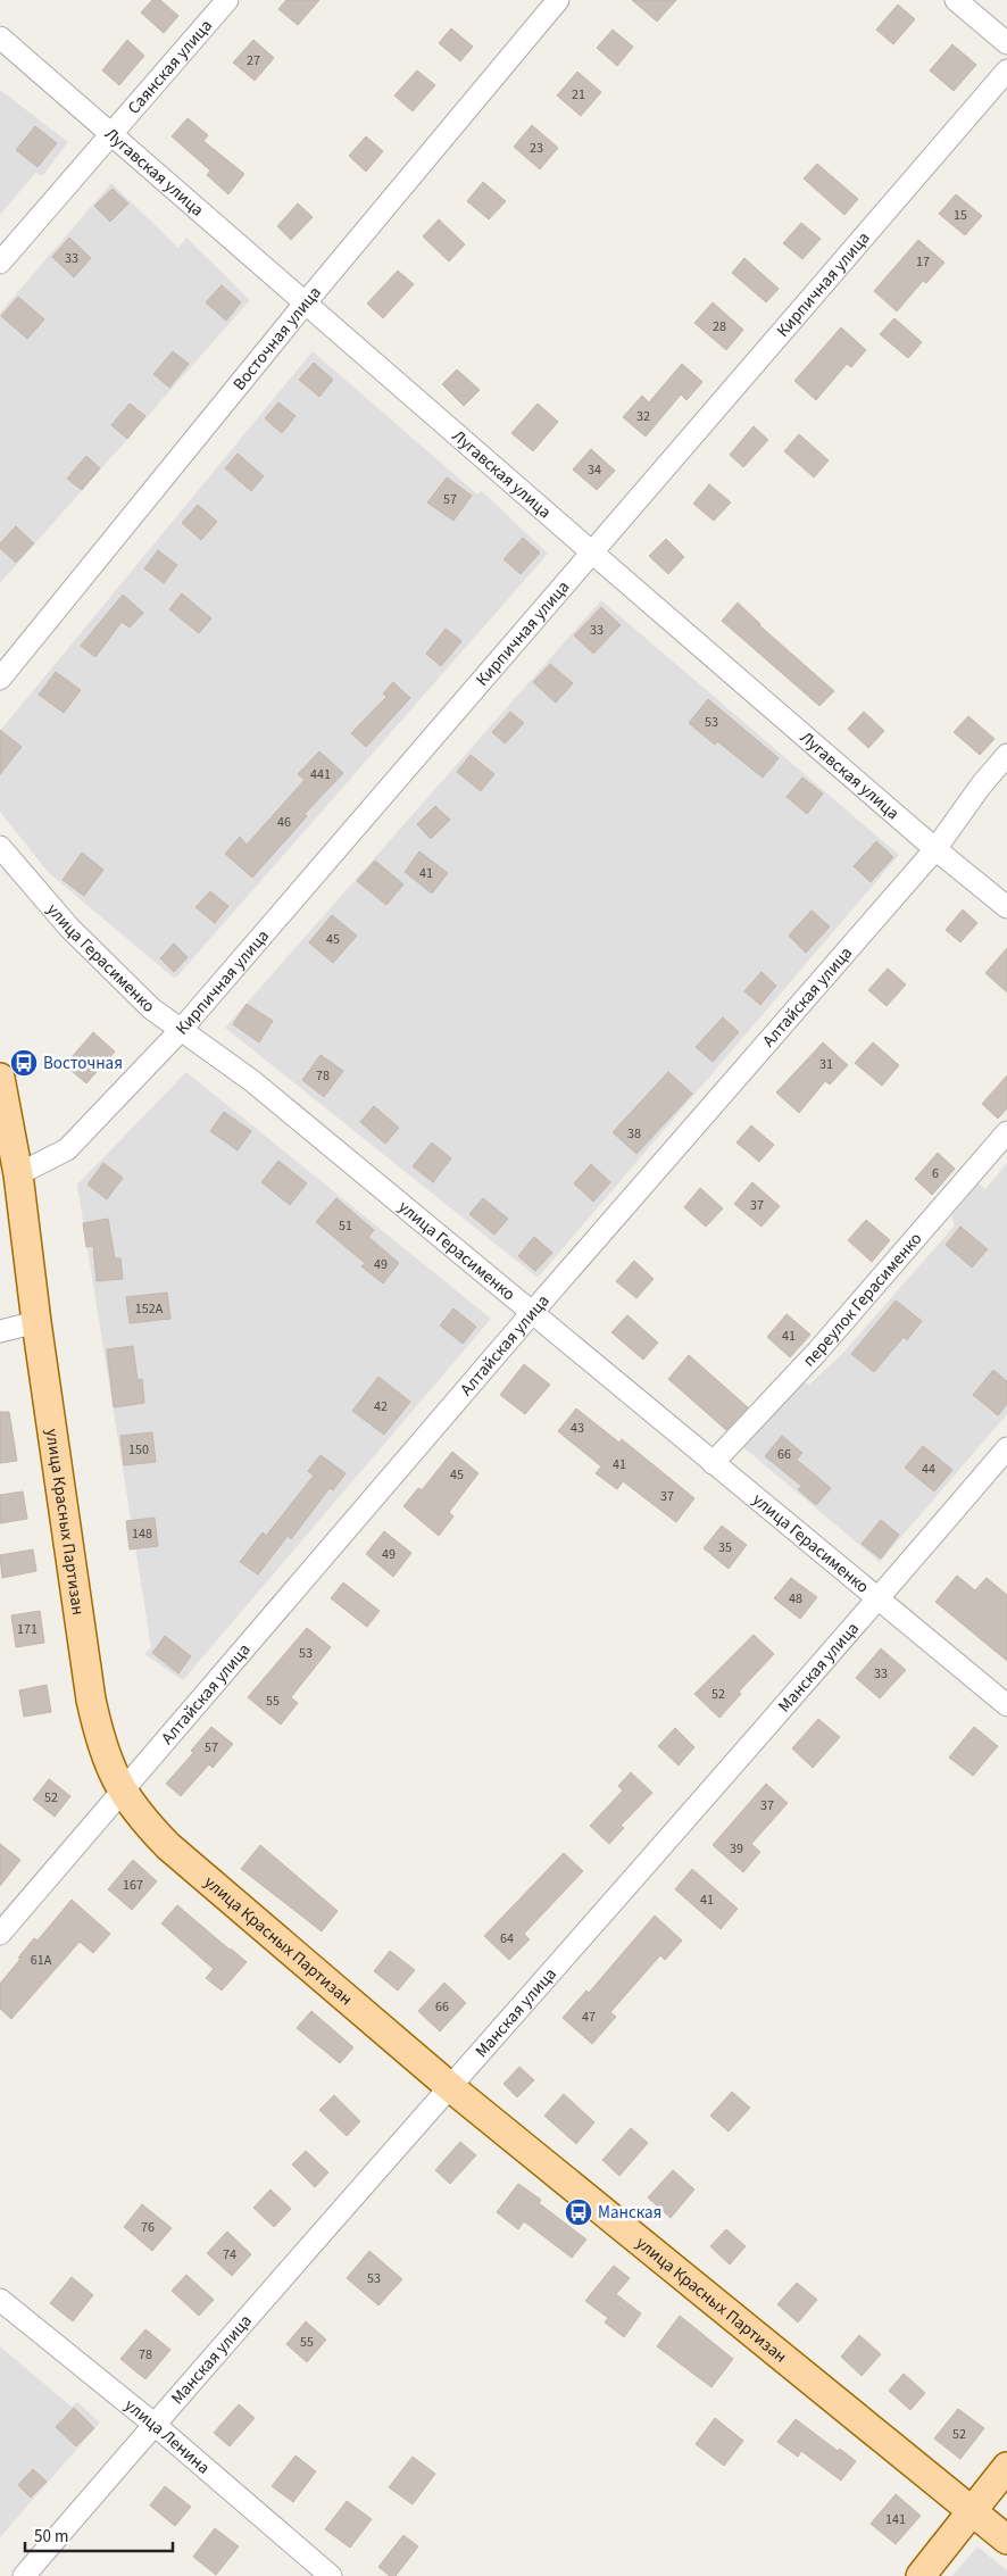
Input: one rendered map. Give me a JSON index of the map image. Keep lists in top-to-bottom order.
{
  "streets": {
    "main road": ["улица Красных Партизан"],
    "street": [
      "Саянская улица",
      "Лугавская улица",
      "Кирпичная улица",
      "Восточная улица",
      "улица Герасименко",
      "Алтайская улица",
      "переулок Герасименко",
      "Манская улица",
      "улица Ленина"
    ]
  },
  "crossings": [
    ["Саянская улица", "Лугавская улица"],
    ["Лугавская улица", "Кирпичная улица"],
    ["Лугавская улица", "Восточная улица"],
    ["Лугавская улица", "Алтайская улица"],
    ["Кирпичная улица", "улица Герасименко"],
    ["Кирпичная улица", "улица Красных Партизан"],
    ["улица Герасименко", "Алтайская улица"],
    ["улица Герасименко", "переулок Герасименко"],
    ["улица Герасименко", "Манская улица"],
    ["Алтайская улица", "улица Красных Партизан"],
    ["улица Красных Партизан", "Манская улица"],
    ["Манская улица", "улица Ленина"]
  ],
  "places": {
    "bus stop": ["Восточная", "Манская"]
  },
  "house_numbers": [
    "27",
    "21",
    "23",
    "15",
    "33",
    "17",
    "28",
    "32",
    "34",
    "57",
    "33",
    "53",
    "441",
    "46",
    "41",
    "45",
    "31",
    "78",
    "38",
    "6",
    "37",
    "51",
    "49",
    "152А",
    "41",
    "42",
    "43",
    "150",
    "66",
    "41",
    "44",
    "45",
    "37",
    "148",
    "35",
    "49",
    "48",
    "171",
    "53",
    "33",
    "52",
    "55",
    "57",
    "52",
    "37",
    "39",
    "167",
    "41",
    "64",
    "61А",
    "66",
    "47",
    "76",
    "74",
    "53",
    "55",
    "78",
    "52",
    "141"
  ],
  "scale_bar": "50 m"
}
